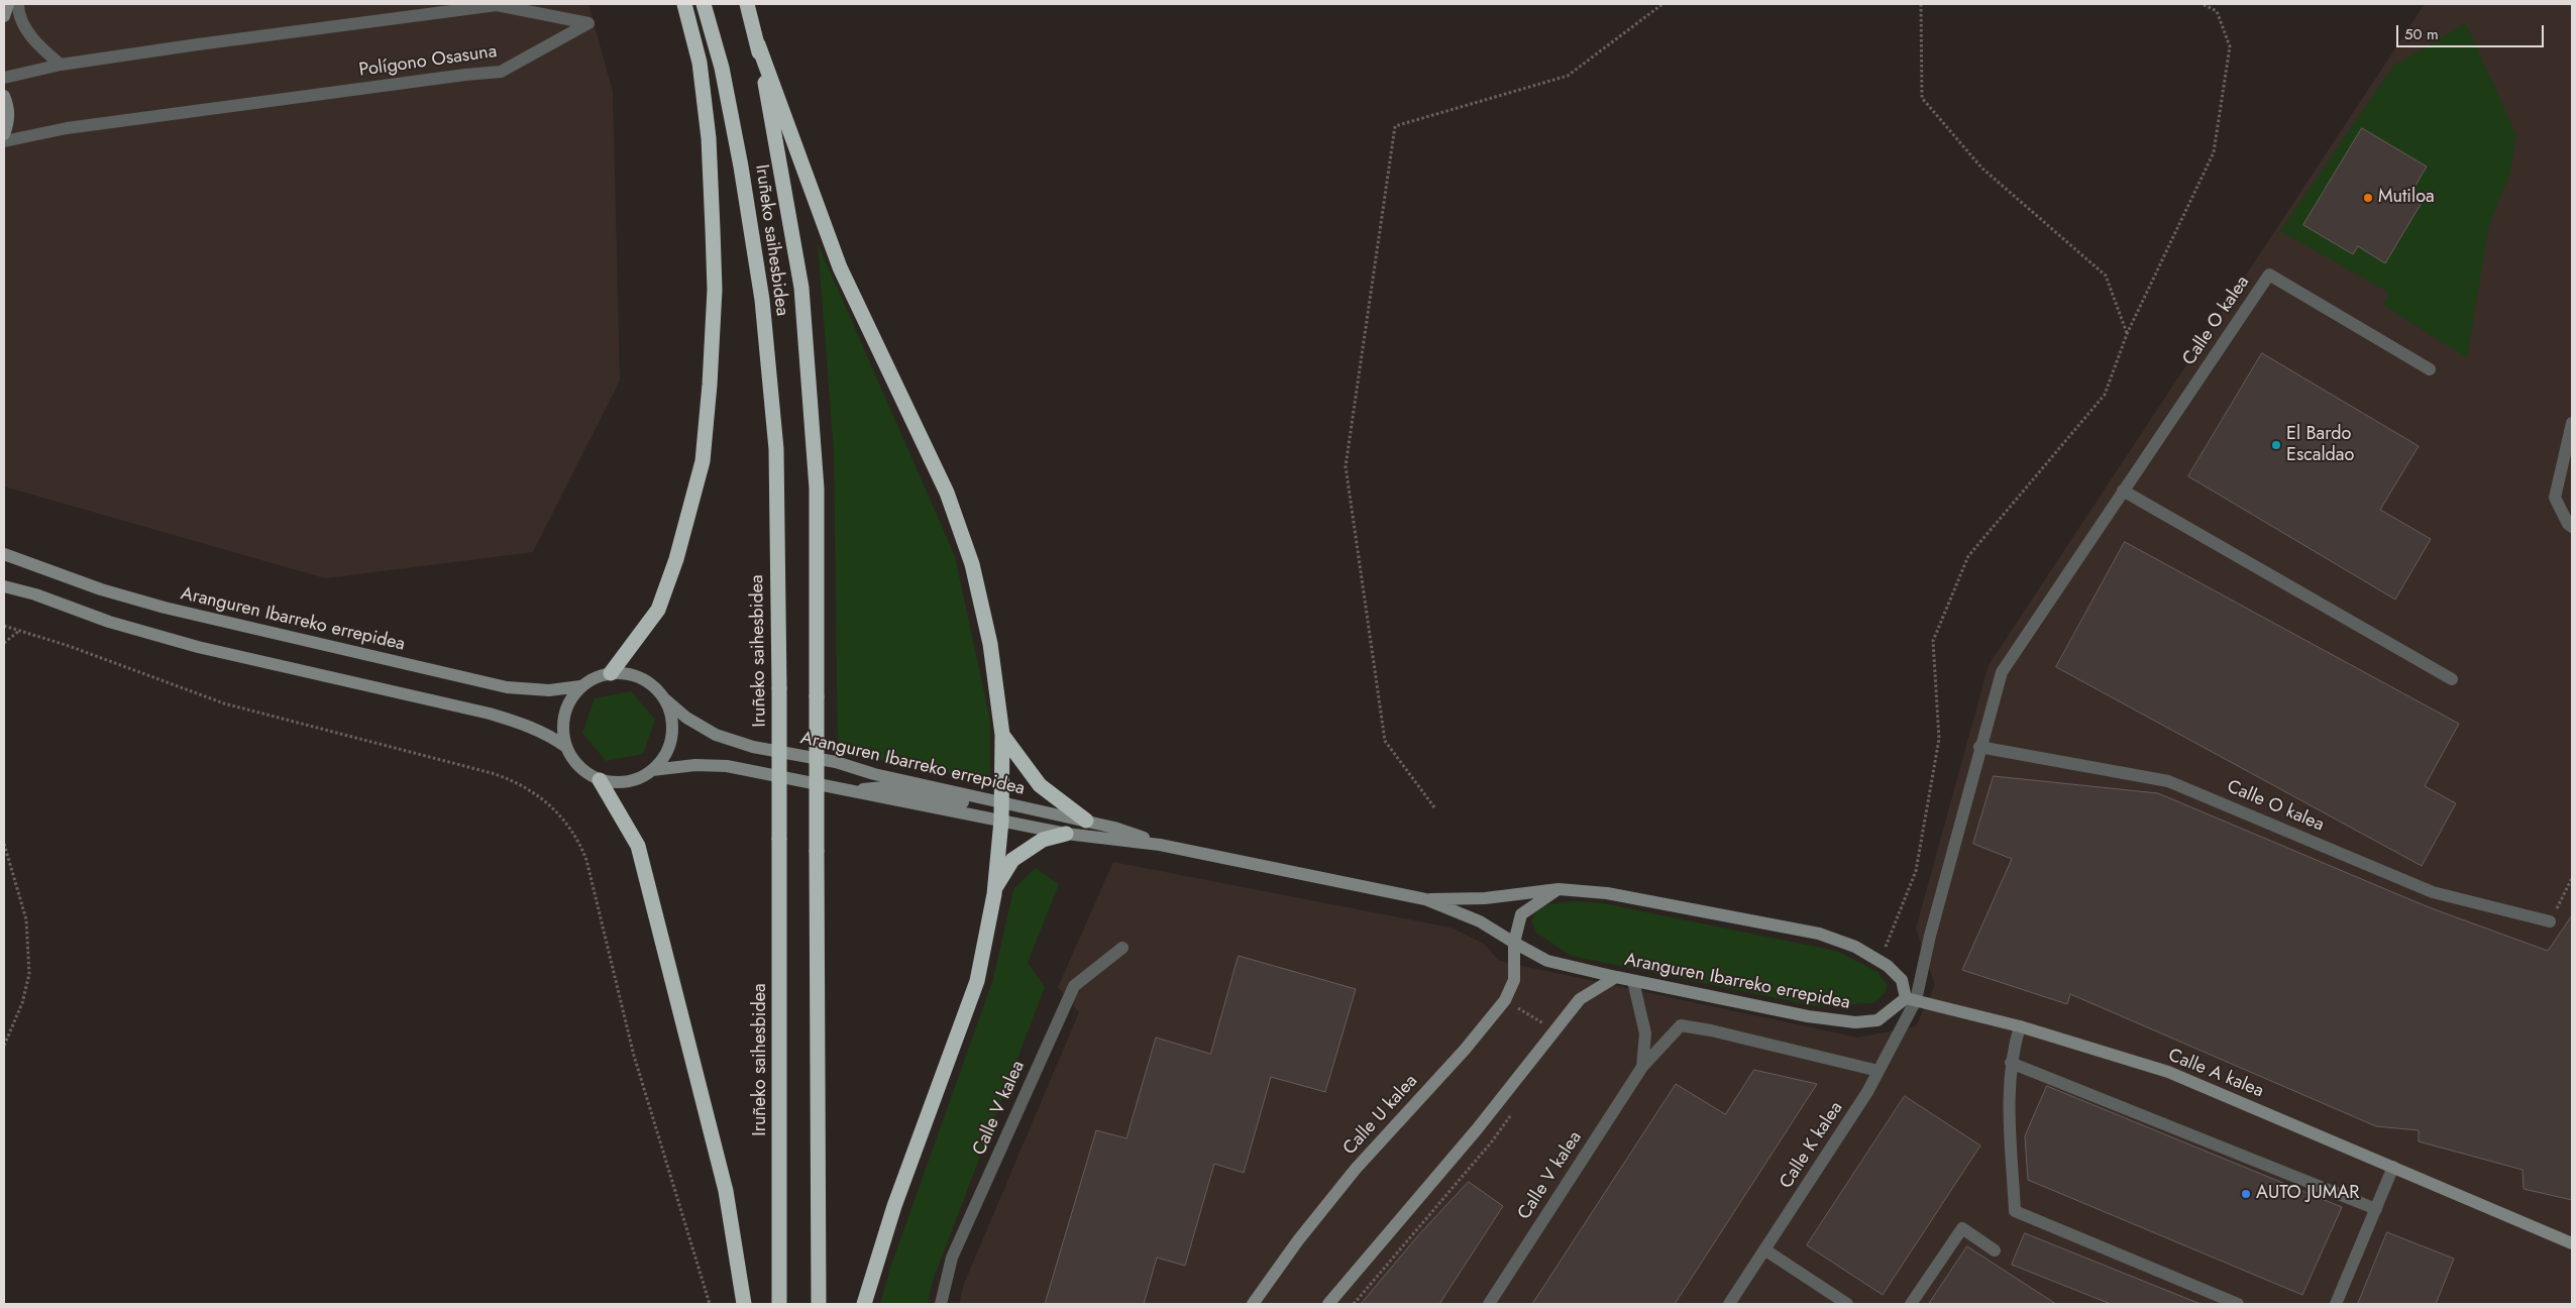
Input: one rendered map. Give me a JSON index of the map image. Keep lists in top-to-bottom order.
{
  "streets": {
    "highway": ["Iruñeko saihesbidea"],
    "street": [
      "Polígono Osasuna",
      "Calle O kalea",
      "Aranguren Ibarreko errepidea",
      "Calle A kalea",
      "Calle V kalea",
      "Calle U kalea",
      "Calle K kalea"
    ]
  },
  "crossings": [
    ["Calle O kalea", "Aranguren Ibarreko errepidea"],
    ["Calle O kalea", "Calle A kalea"],
    ["Calle O kalea", "Calle K kalea"],
    ["Aranguren Ibarreko errepidea", "Calle A kalea"],
    ["Aranguren Ibarreko errepidea", "Calle V kalea"],
    ["Aranguren Ibarreko errepidea", "Calle U kalea"],
    ["Aranguren Ibarreko errepidea", "Calle K kalea"],
    ["Calle A kalea", "Calle K kalea"],
    ["Calle V kalea", "Calle K kalea"]
  ],
  "places": ["Mutiloa", "El Bardo Escaldao", "AUTO JUMAR"],
  "scale_bar": "50 m"
}
